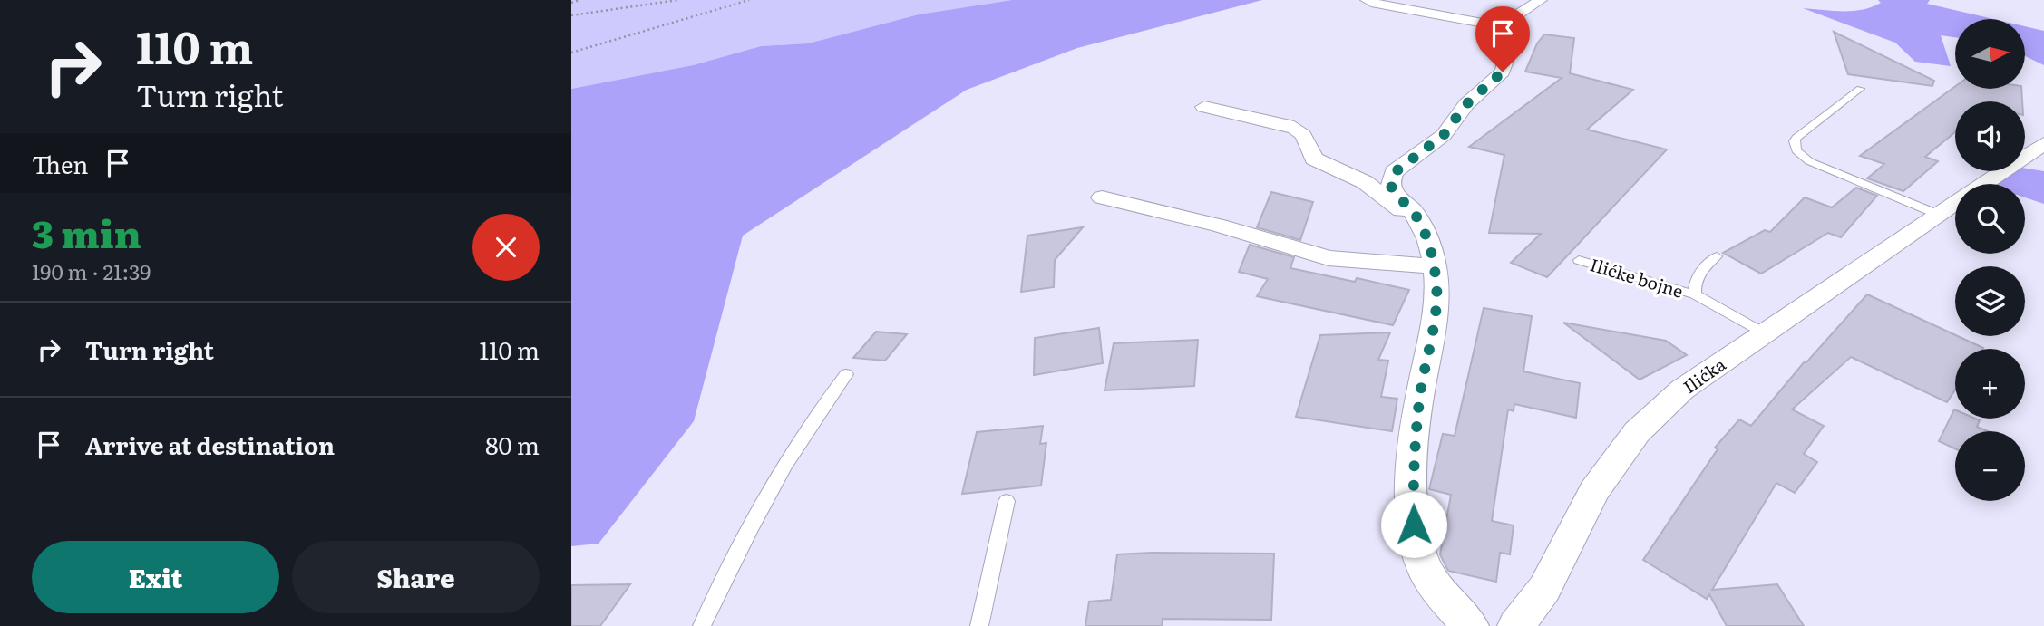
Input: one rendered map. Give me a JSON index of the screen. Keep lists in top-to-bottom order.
{
  "streets": {
    "street": ["Ilićka"],
    "lane": ["Ilićke bojne"]
  },
  "crossings": [
    ["Ilićke bojne", "Ilićka"]
  ],
  "north": "right",
  "page": {
    "turn": ["110 m", "Turn right"],
    "map_buttons": ["+", "−"],
    "then": "Then",
    "heading": ["3 min", "190 m · 21:39"],
    "list": [
      {
        "name": "Turn right",
        "value": "110 m"
      },
      {
        "name": "Arrive at destination",
        "value": "80 m"
      }
    ],
    "buttons": ["Exit", "Share"]
  }
}
